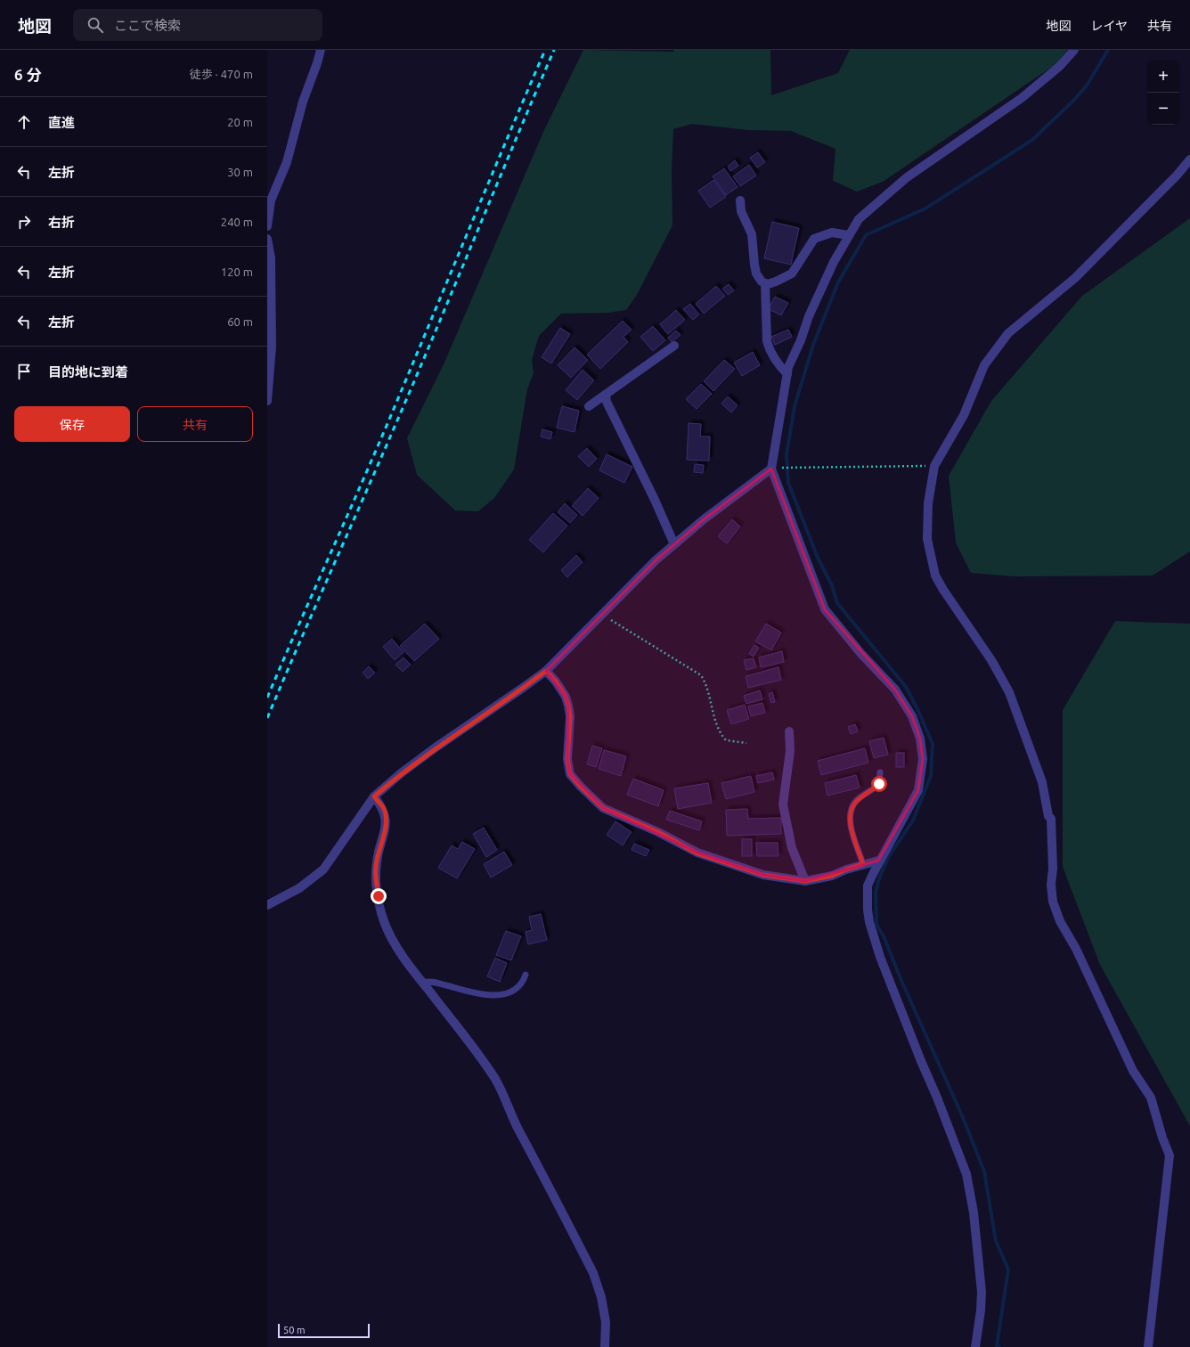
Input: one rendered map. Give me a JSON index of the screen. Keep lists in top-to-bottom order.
{
  "scale_bar": "50 m",
  "page": {
    "header": "地図",
    "search": "ここで検索",
    "nav": ["地図", "レイヤ", "共有"],
    "heading": ["6 分", "徒歩 · 470 m"],
    "map_buttons": ["+", "−"],
    "list": [
      ["直進", "20 m"],
      ["左折", "30 m"],
      ["右折", "240 m"],
      ["左折", "120 m"],
      ["左折", "60 m"],
      "目的地に到着"
    ],
    "buttons": ["保存", "共有"],
    "scale": "50 m"
  }
}
